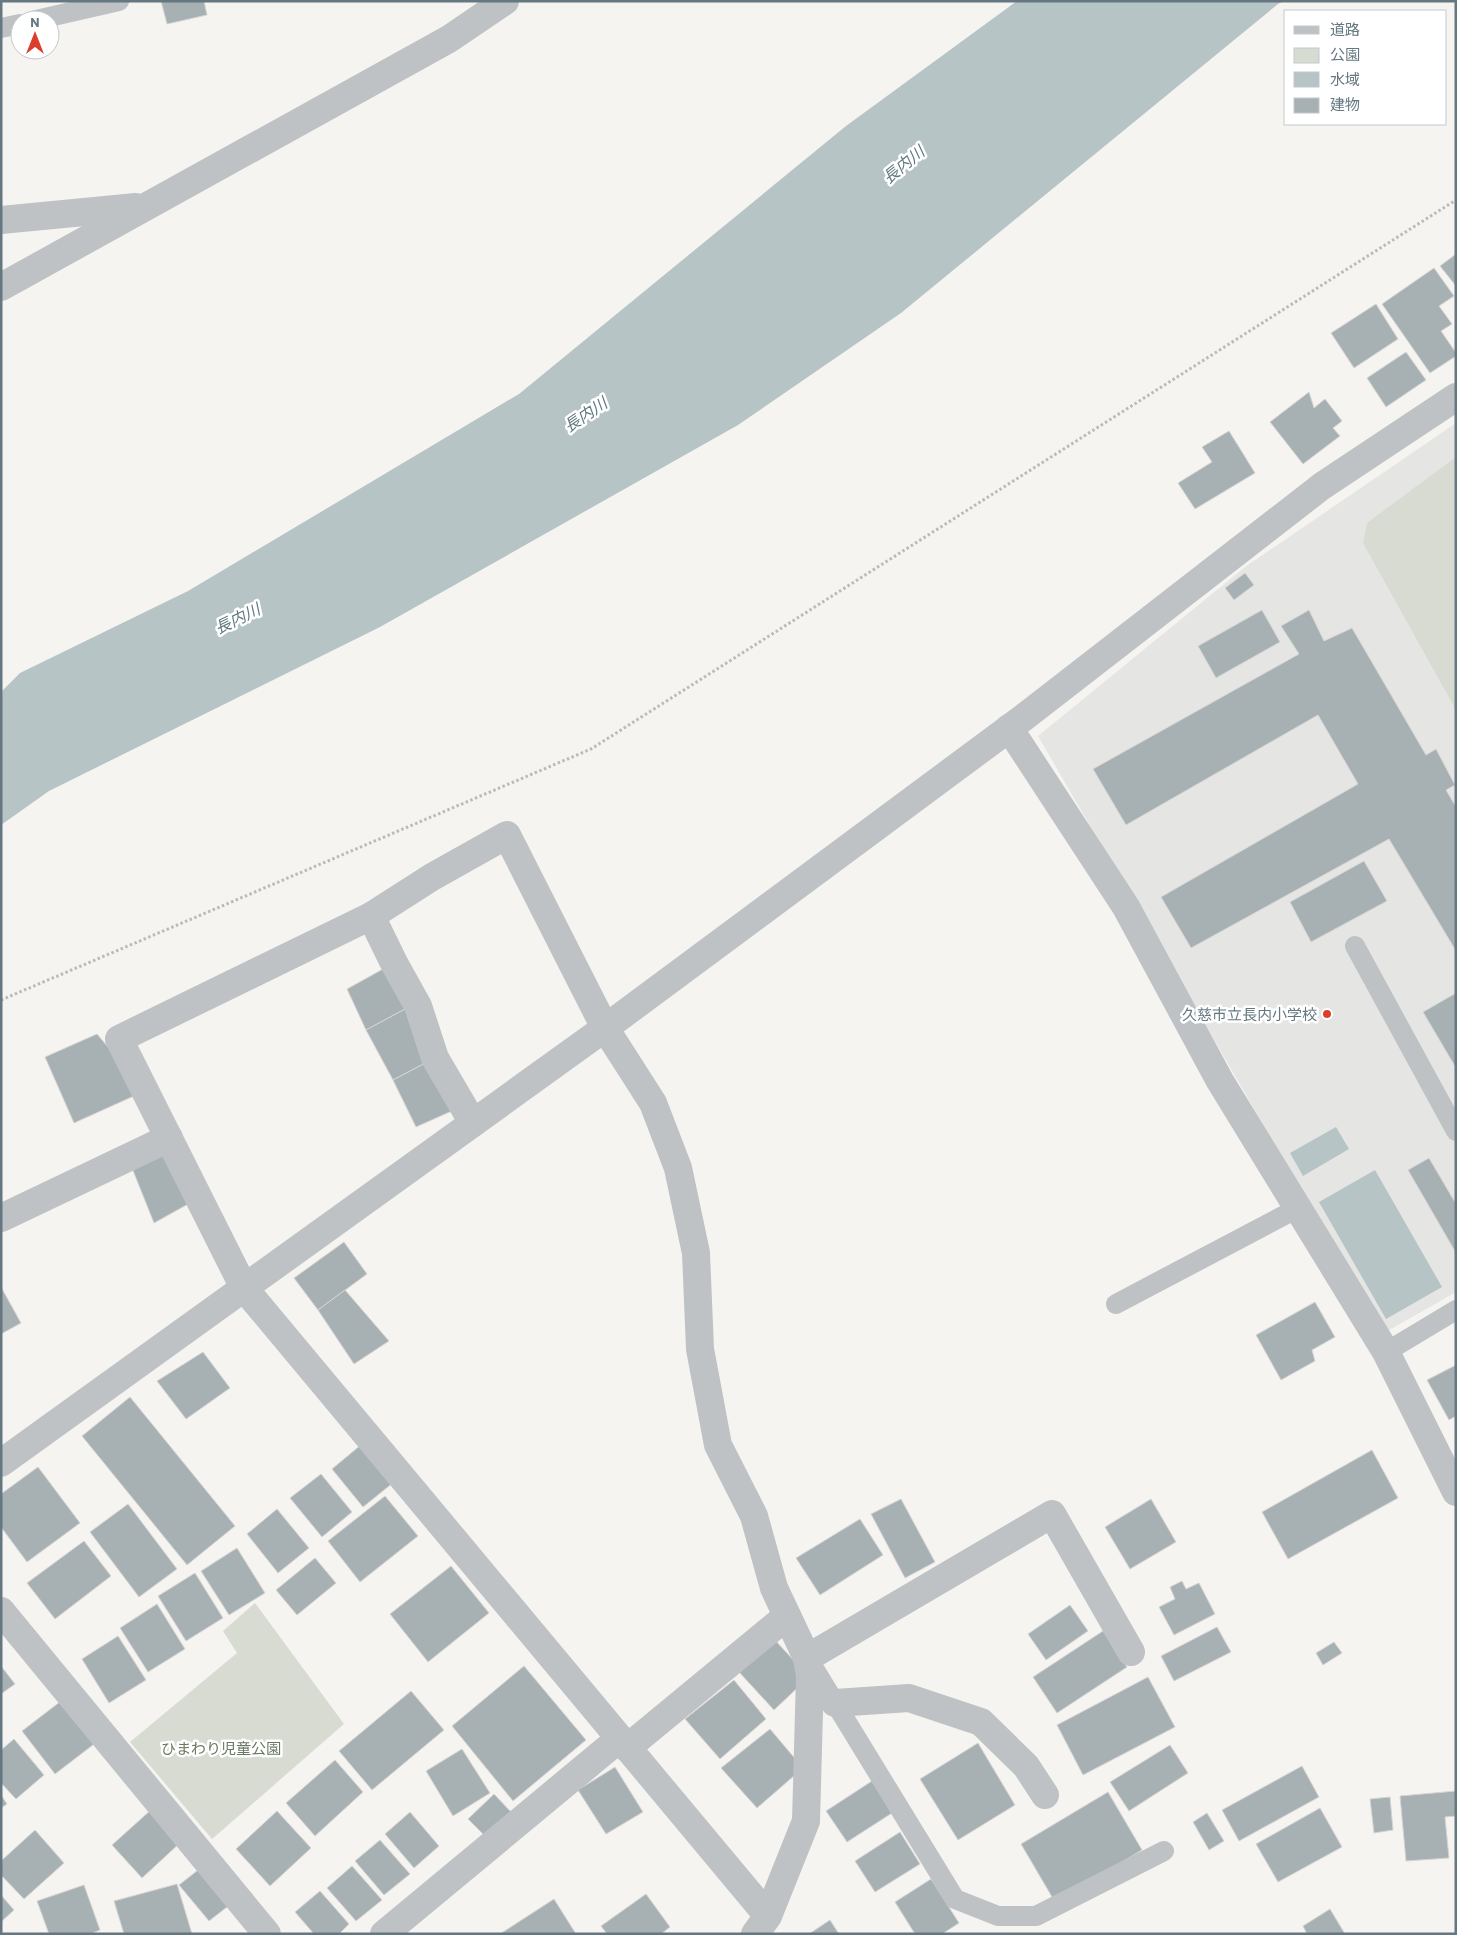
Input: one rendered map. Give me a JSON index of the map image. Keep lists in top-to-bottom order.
{
  "water": ["長内川"],
  "parks": ["ひまわり児童公園"],
  "places": ["久慈市立長内小学校"],
  "legend": [
    "道路",
    "公園",
    "水域",
    "建物"
  ],
  "north": "top"
}
